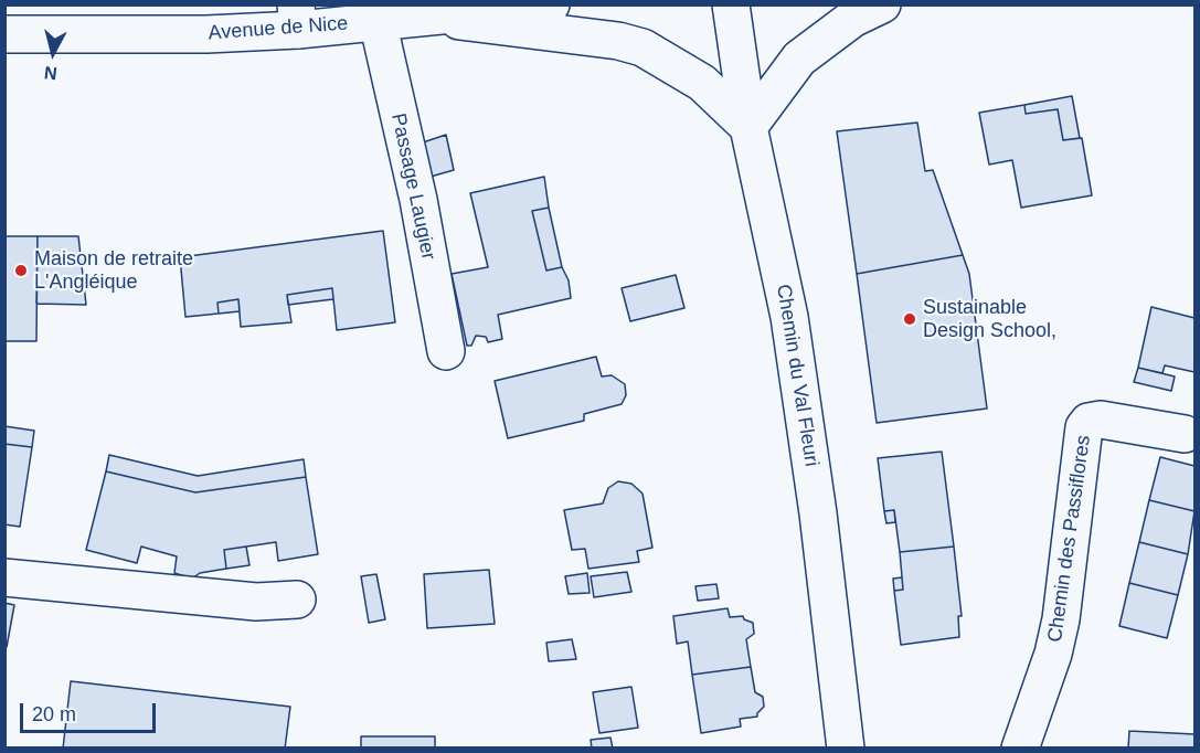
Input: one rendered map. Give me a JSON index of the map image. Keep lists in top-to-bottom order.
{
  "streets": {
    "street": [
      "Avenue de Nice",
      "Passage Laugier",
      "Chemin du Val Fleuri",
      "Chemin des Passiflores"
    ]
  },
  "crossings": [
    ["Avenue de Nice", "Passage Laugier"]
  ],
  "places": ["Maison de retraite L'Angléique", "Sustainable Design School,"],
  "scale_bar": "20 m",
  "north": "bottom"
}
